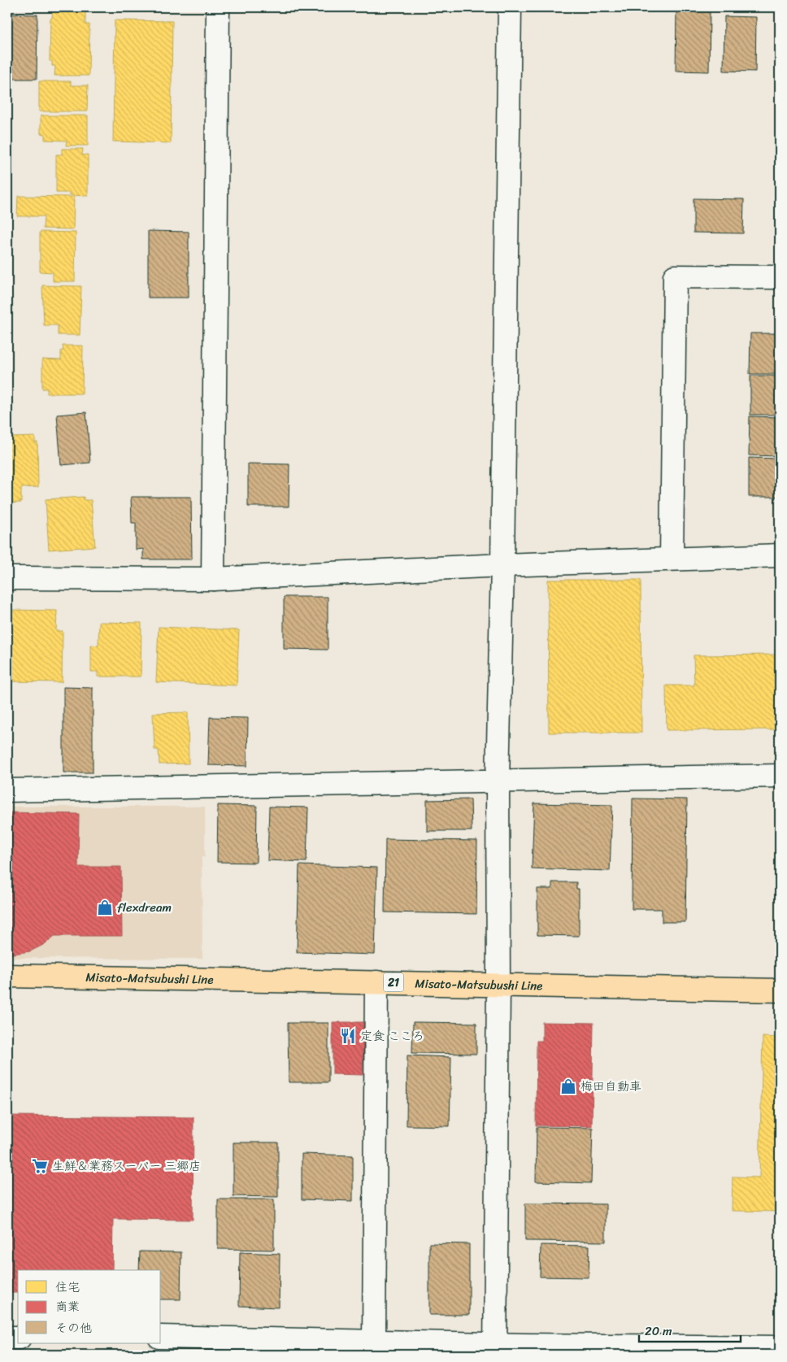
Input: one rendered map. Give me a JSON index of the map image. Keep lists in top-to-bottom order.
{
  "streets": {
    "main road": ["Misato-Matsubushi Line", "21"]
  },
  "places": {
    "shop": ["flexdream", "梅田自動車"],
    "restaurant": ["定食 こころ"],
    "supermarket": ["生鮮＆業務スーパー 三郷店"]
  },
  "legend": ["住宅", "商業", "その他"],
  "scale_bar": "20 m"
}
